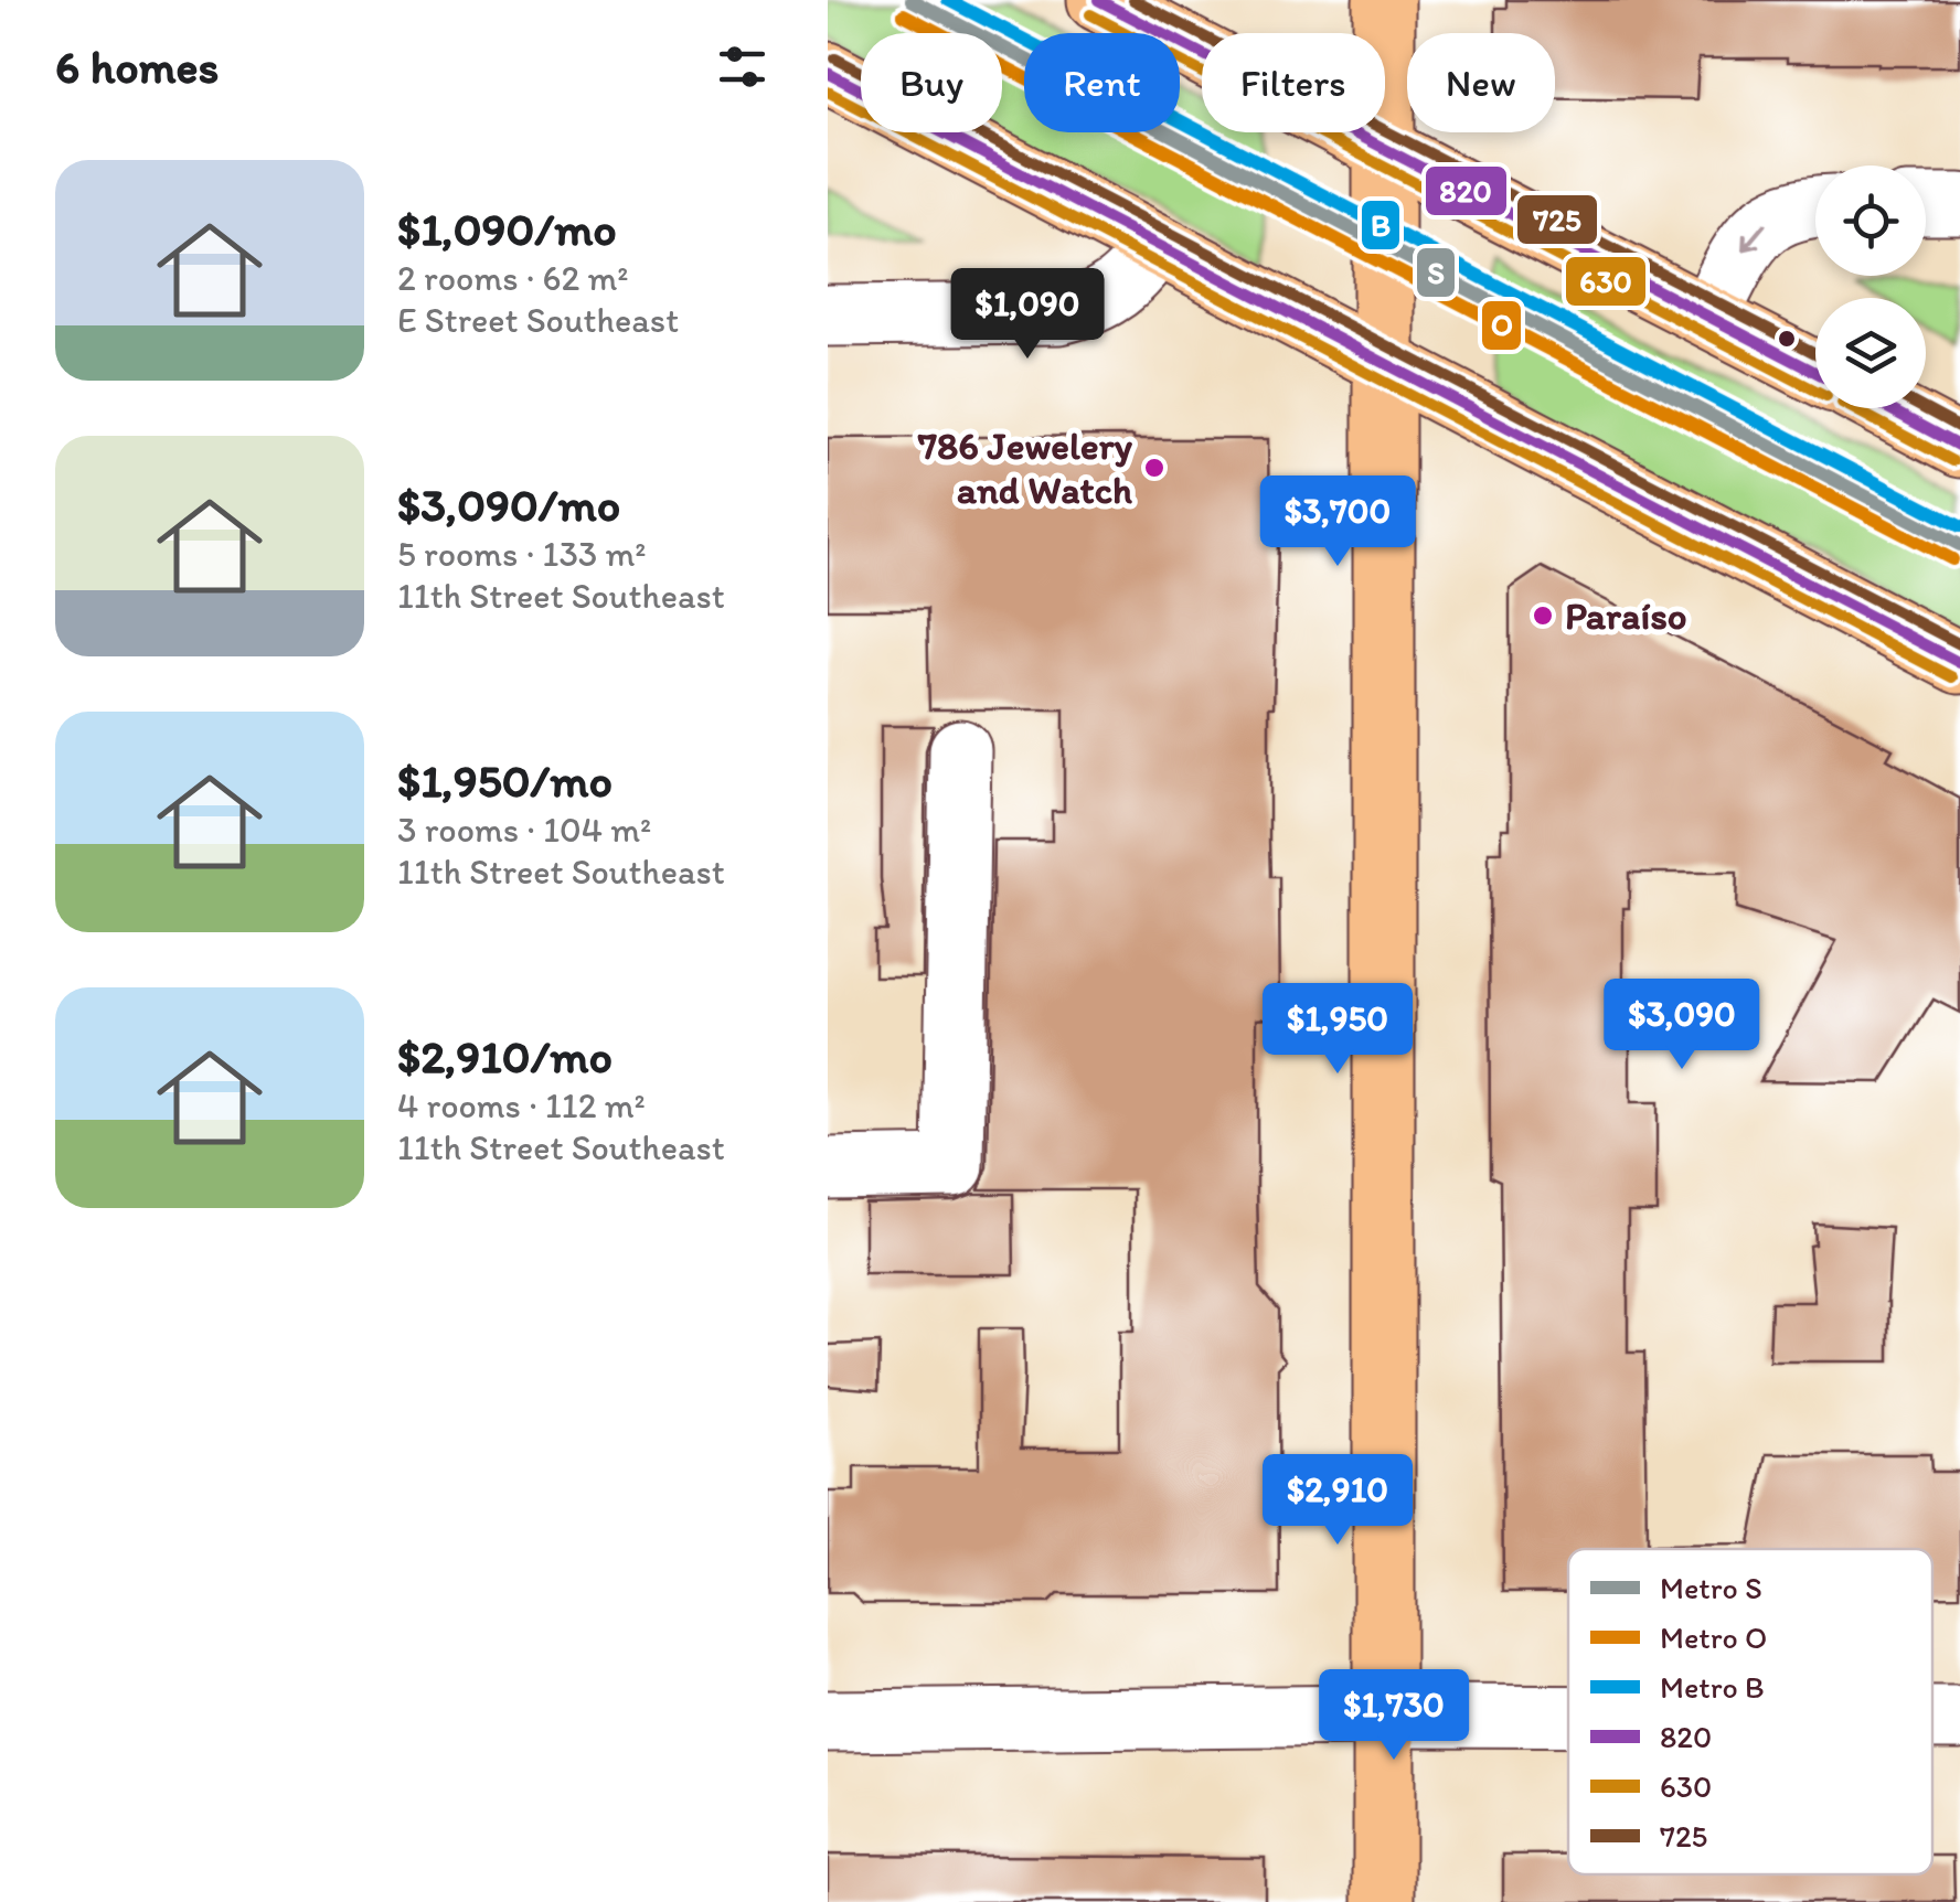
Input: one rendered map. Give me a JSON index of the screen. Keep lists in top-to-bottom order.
{
  "places": ["786 Jewelery and Watch", "Paraíso"],
  "lines": [
    "metro line S",
    "metro line B",
    "transit line 820",
    "transit line 725",
    "metro line O",
    "transit line 630"
  ],
  "legend": [
    "Metro S",
    "Metro O",
    "Metro B",
    "820",
    "630",
    "725"
  ],
  "page": {
    "heading": "6 homes",
    "chip": [
      "Buy",
      "Rent",
      "Filters",
      "New"
    ],
    "list": [
      {
        "name": "$1,090/mo",
        "note": "2 rooms · 62 m² · E Street Southeast"
      },
      {
        "name": "$3,090/mo",
        "note": "5 rooms · 133 m² · 11th Street Southeast"
      },
      {
        "name": "$1,950/mo",
        "note": "3 rooms · 104 m² · 11th Street Southeast"
      },
      {
        "name": "$2,910/mo",
        "note": "4 rooms · 112 m² · 11th Street Southeast"
      }
    ],
    "price": [
      "$1,090",
      "$3,700",
      "$3,090",
      "$1,950",
      "$2,910",
      "$1,730"
    ]
  }
}
